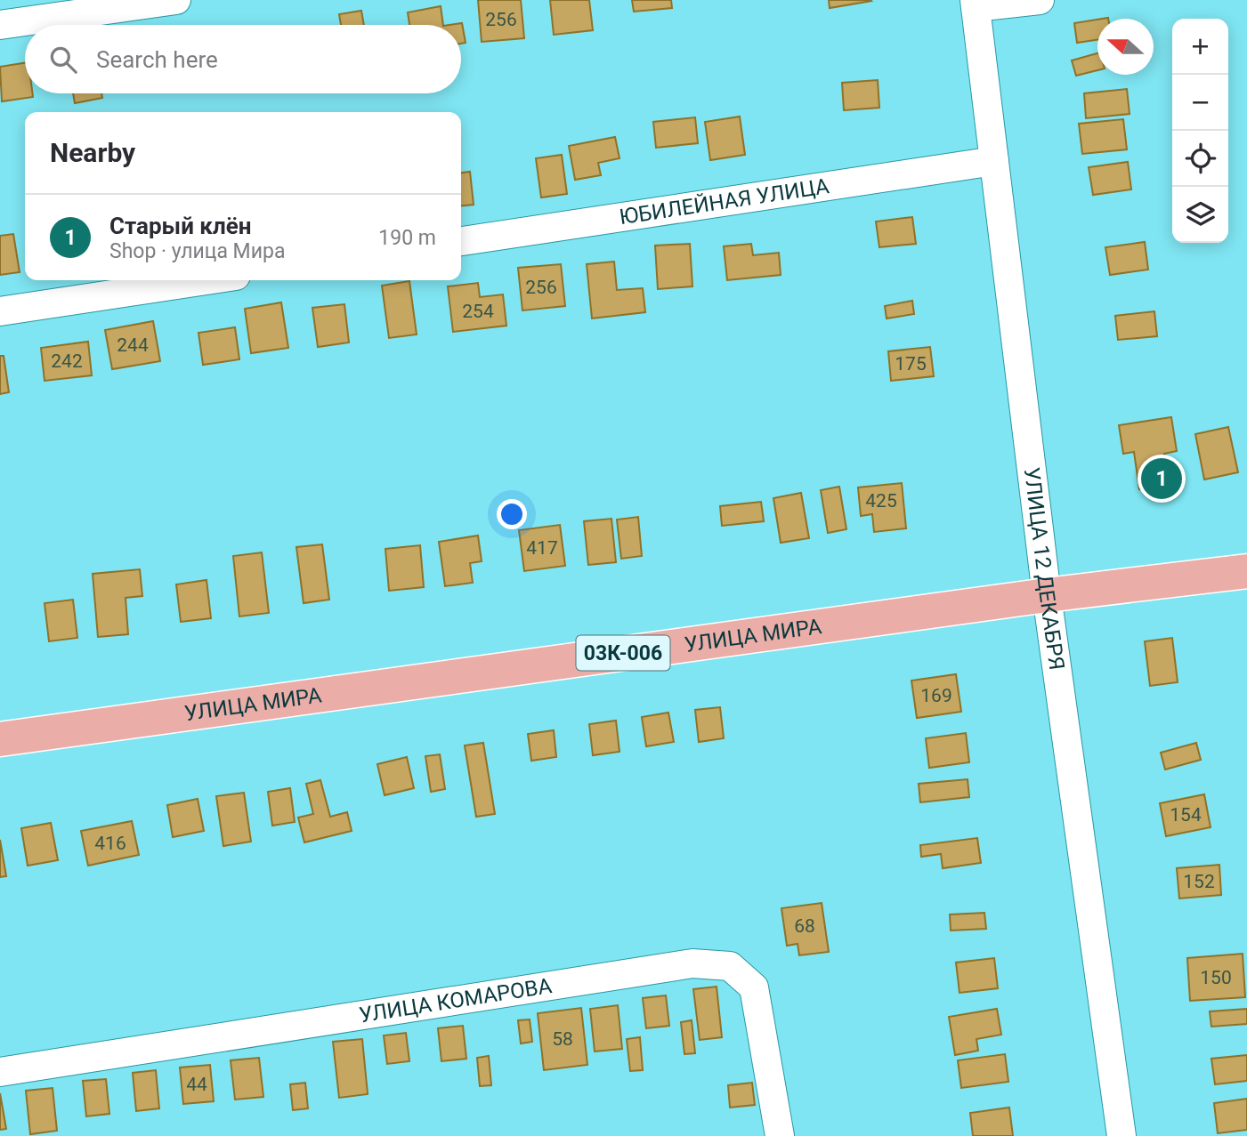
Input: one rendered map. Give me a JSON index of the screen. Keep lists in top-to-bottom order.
{
  "streets": {
    "main road": ["УЛИЦА МИРА", "03К-006"],
    "street": ["ЮБИЛЕЙНАЯ УЛИЦА", "УЛИЦА 12 ДЕКАБРЯ", "УЛИЦА КОМАРОВА"]
  },
  "crossings": [
    ["ЮБИЛЕЙНАЯ УЛИЦА", "УЛИЦА 12 ДЕКАБРЯ"],
    ["УЛИЦА 12 ДЕКАБРЯ", "УЛИЦА МИРА"]
  ],
  "house_numbers": [
    "256",
    "256",
    "254",
    "244",
    "242",
    "175",
    "425",
    "417",
    "169",
    "154",
    "416",
    "152",
    "68",
    "150",
    "58",
    "44"
  ],
  "north": "left",
  "page": {
    "map_buttons": ["+", "−"],
    "search": "Search here",
    "heading": "Nearby",
    "list": [
      {
        "mark": "1",
        "name": "Старый клён",
        "note": "Shop · улица Мира",
        "value": "190 m"
      }
    ],
    "pins": "1"
  }
}
